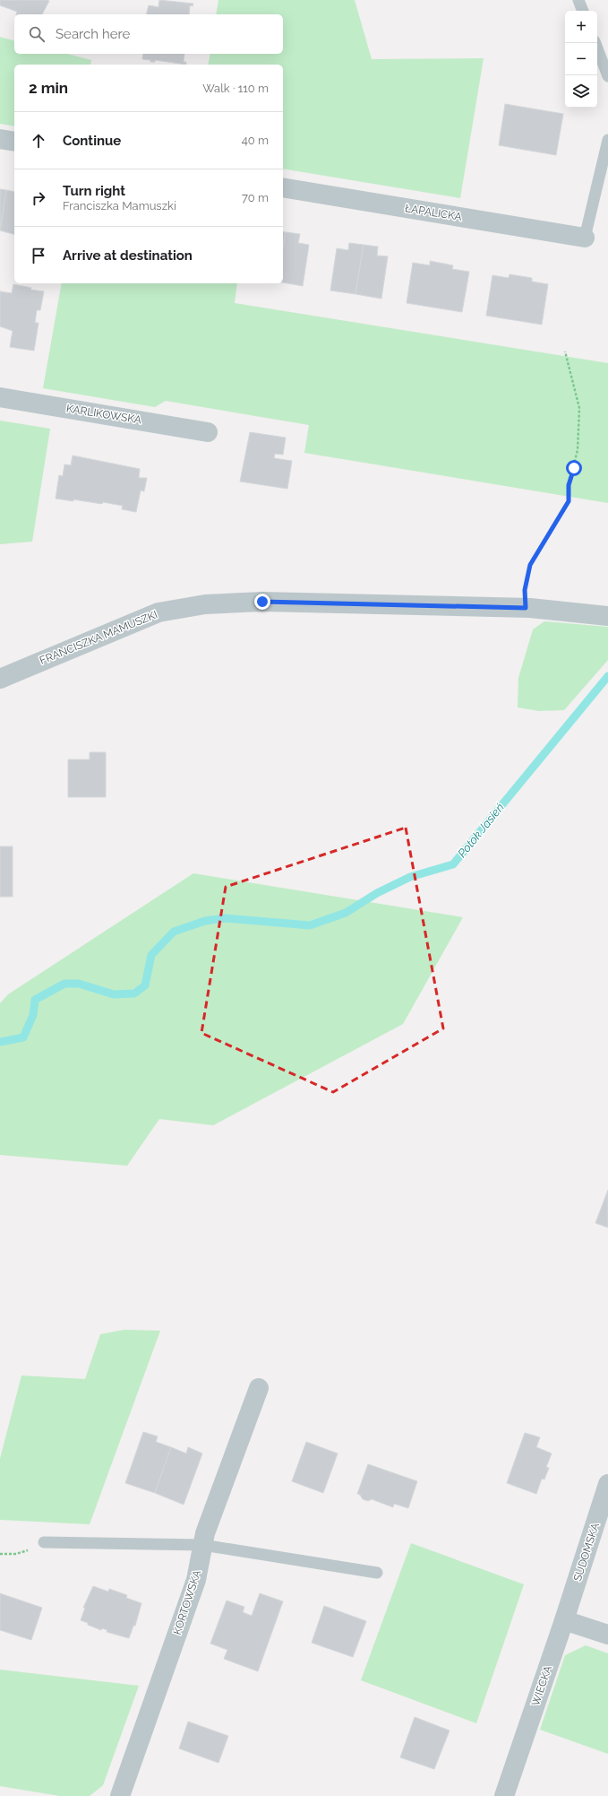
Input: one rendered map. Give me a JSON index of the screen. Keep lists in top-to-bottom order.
{
  "streets": {
    "street": [
      "ŁAPALICKA",
      "KARLIKOWSKA",
      "FRANCISZKA MAMUSZKI",
      "SUDOMSKA",
      "KORTOWSKA",
      "WIECKA"
    ]
  },
  "crossings": [
    ["SUDOMSKA", "WIECKA"]
  ],
  "water": ["Potok Jasień"],
  "page": {
    "map_buttons": ["+", "−"],
    "search": "Search here",
    "heading": ["2 min", "Walk · 110 m"],
    "list": [
      ["Continue", "40 m"],
      ["Turn right", "Franciszka Mamuszki", "70 m"],
      "Arrive at destination"
    ]
  }
}
